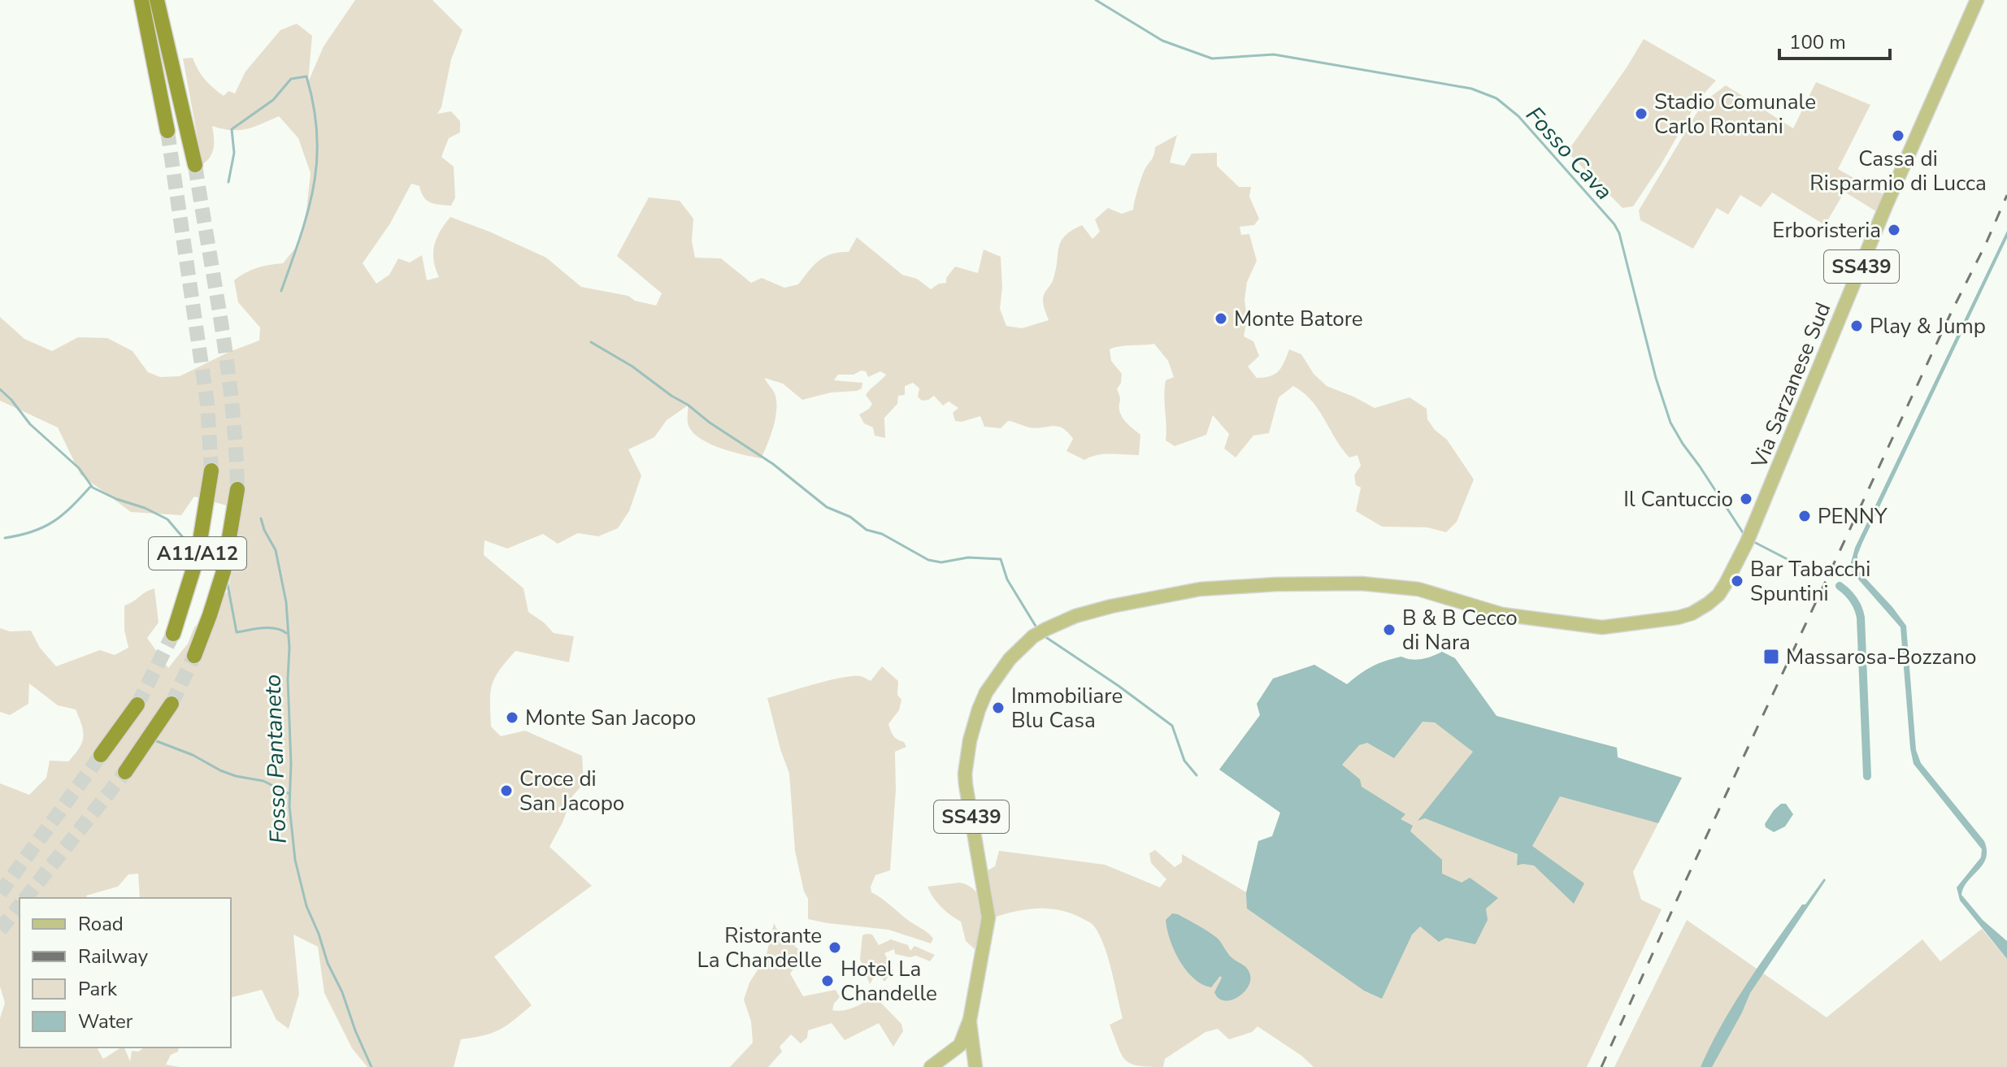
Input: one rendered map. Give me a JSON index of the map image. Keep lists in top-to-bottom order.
{
  "streets": {
    "highway": ["A11/A12"],
    "main road": ["SS439", "Via Sarzanese Sud"]
  },
  "crossings": [
    ["SS439", "Via Sarzanese Sud"]
  ],
  "water": ["Fosso Cava", "Fosso Pantaneto"],
  "places": {
    "other": [
      "Stadio Comunale Carlo Rontani",
      "Cassa di Risparmio di Lucca",
      "Erboristeria",
      "Monte Batore",
      "Play & Jump",
      "Il Cantuccio",
      "PENNY",
      "Bar Tabacchi Spuntini",
      "B & B Cecco di Nara",
      "Immobiliare Blu Casa",
      "Monte San Jacopo",
      "Croce di San Jacopo",
      "Ristorante La Chandelle",
      "Hotel La Chandelle"
    ],
    "transit": ["Massarosa-Bozzano"]
  },
  "legend": [
    "Road",
    "Railway",
    "Park",
    "Water"
  ],
  "scale_bar": "100 m"
}
